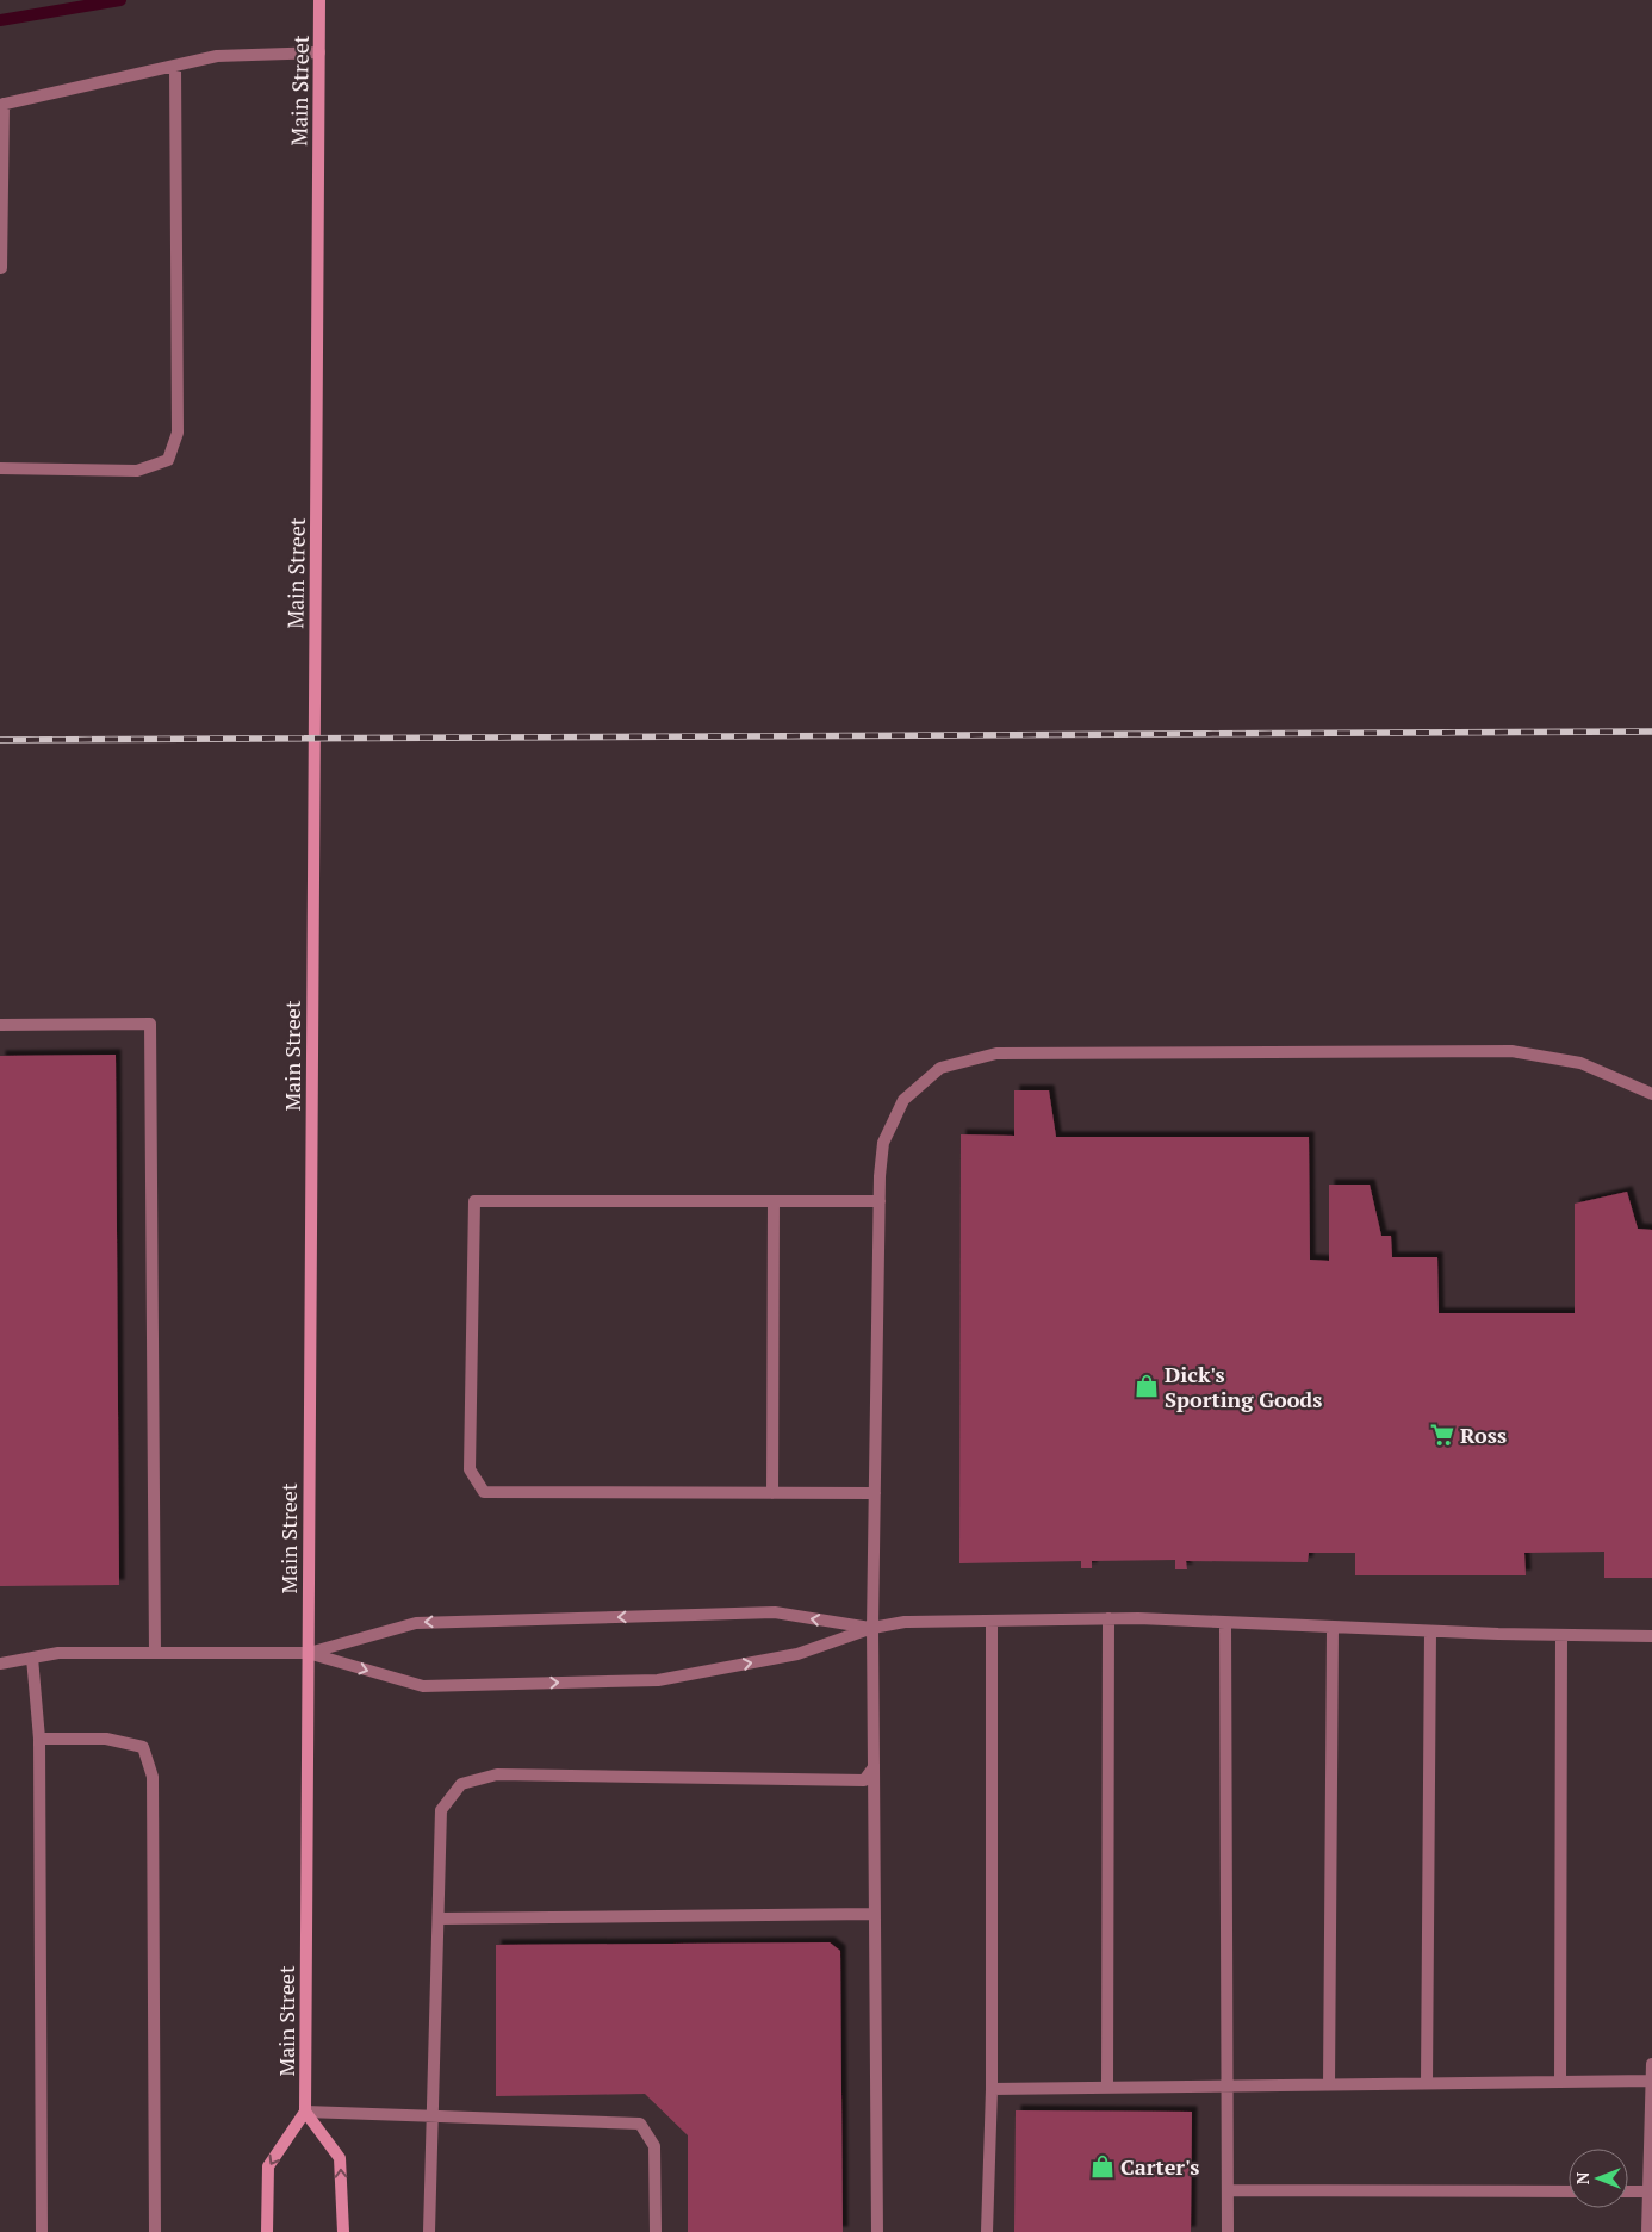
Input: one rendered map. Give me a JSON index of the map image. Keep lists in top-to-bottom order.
{
  "streets": {
    "street": ["Main Street"]
  },
  "places": {
    "shop": ["Dick's Sporting Goods", "Carter's"],
    "supermarket": ["Ross"]
  },
  "north": "left"
}
